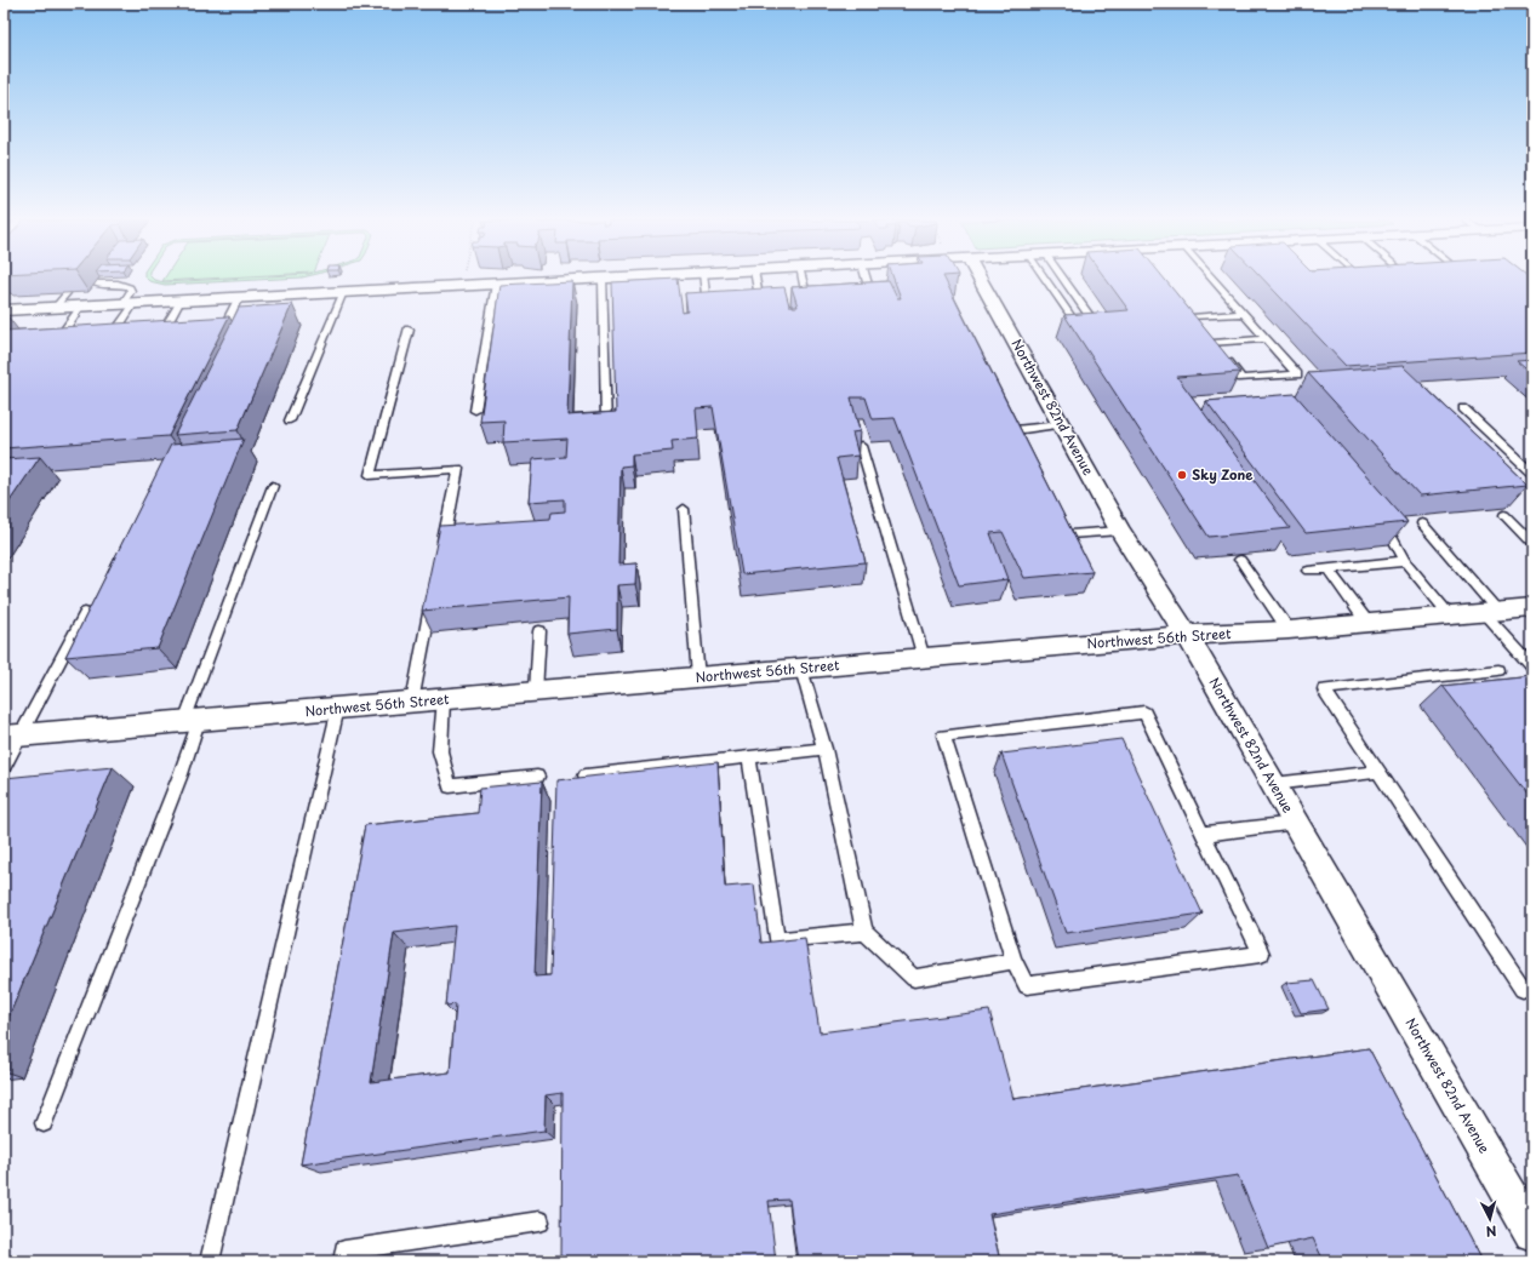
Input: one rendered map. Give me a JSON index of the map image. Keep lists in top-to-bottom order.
{
  "streets": {
    "street": ["Northwest 82nd Avenue", "Northwest 56th Street"]
  },
  "crossings": [
    ["Northwest 82nd Avenue", "Northwest 56th Street"]
  ],
  "places": ["Sky Zone"],
  "north": "bottom"
}
